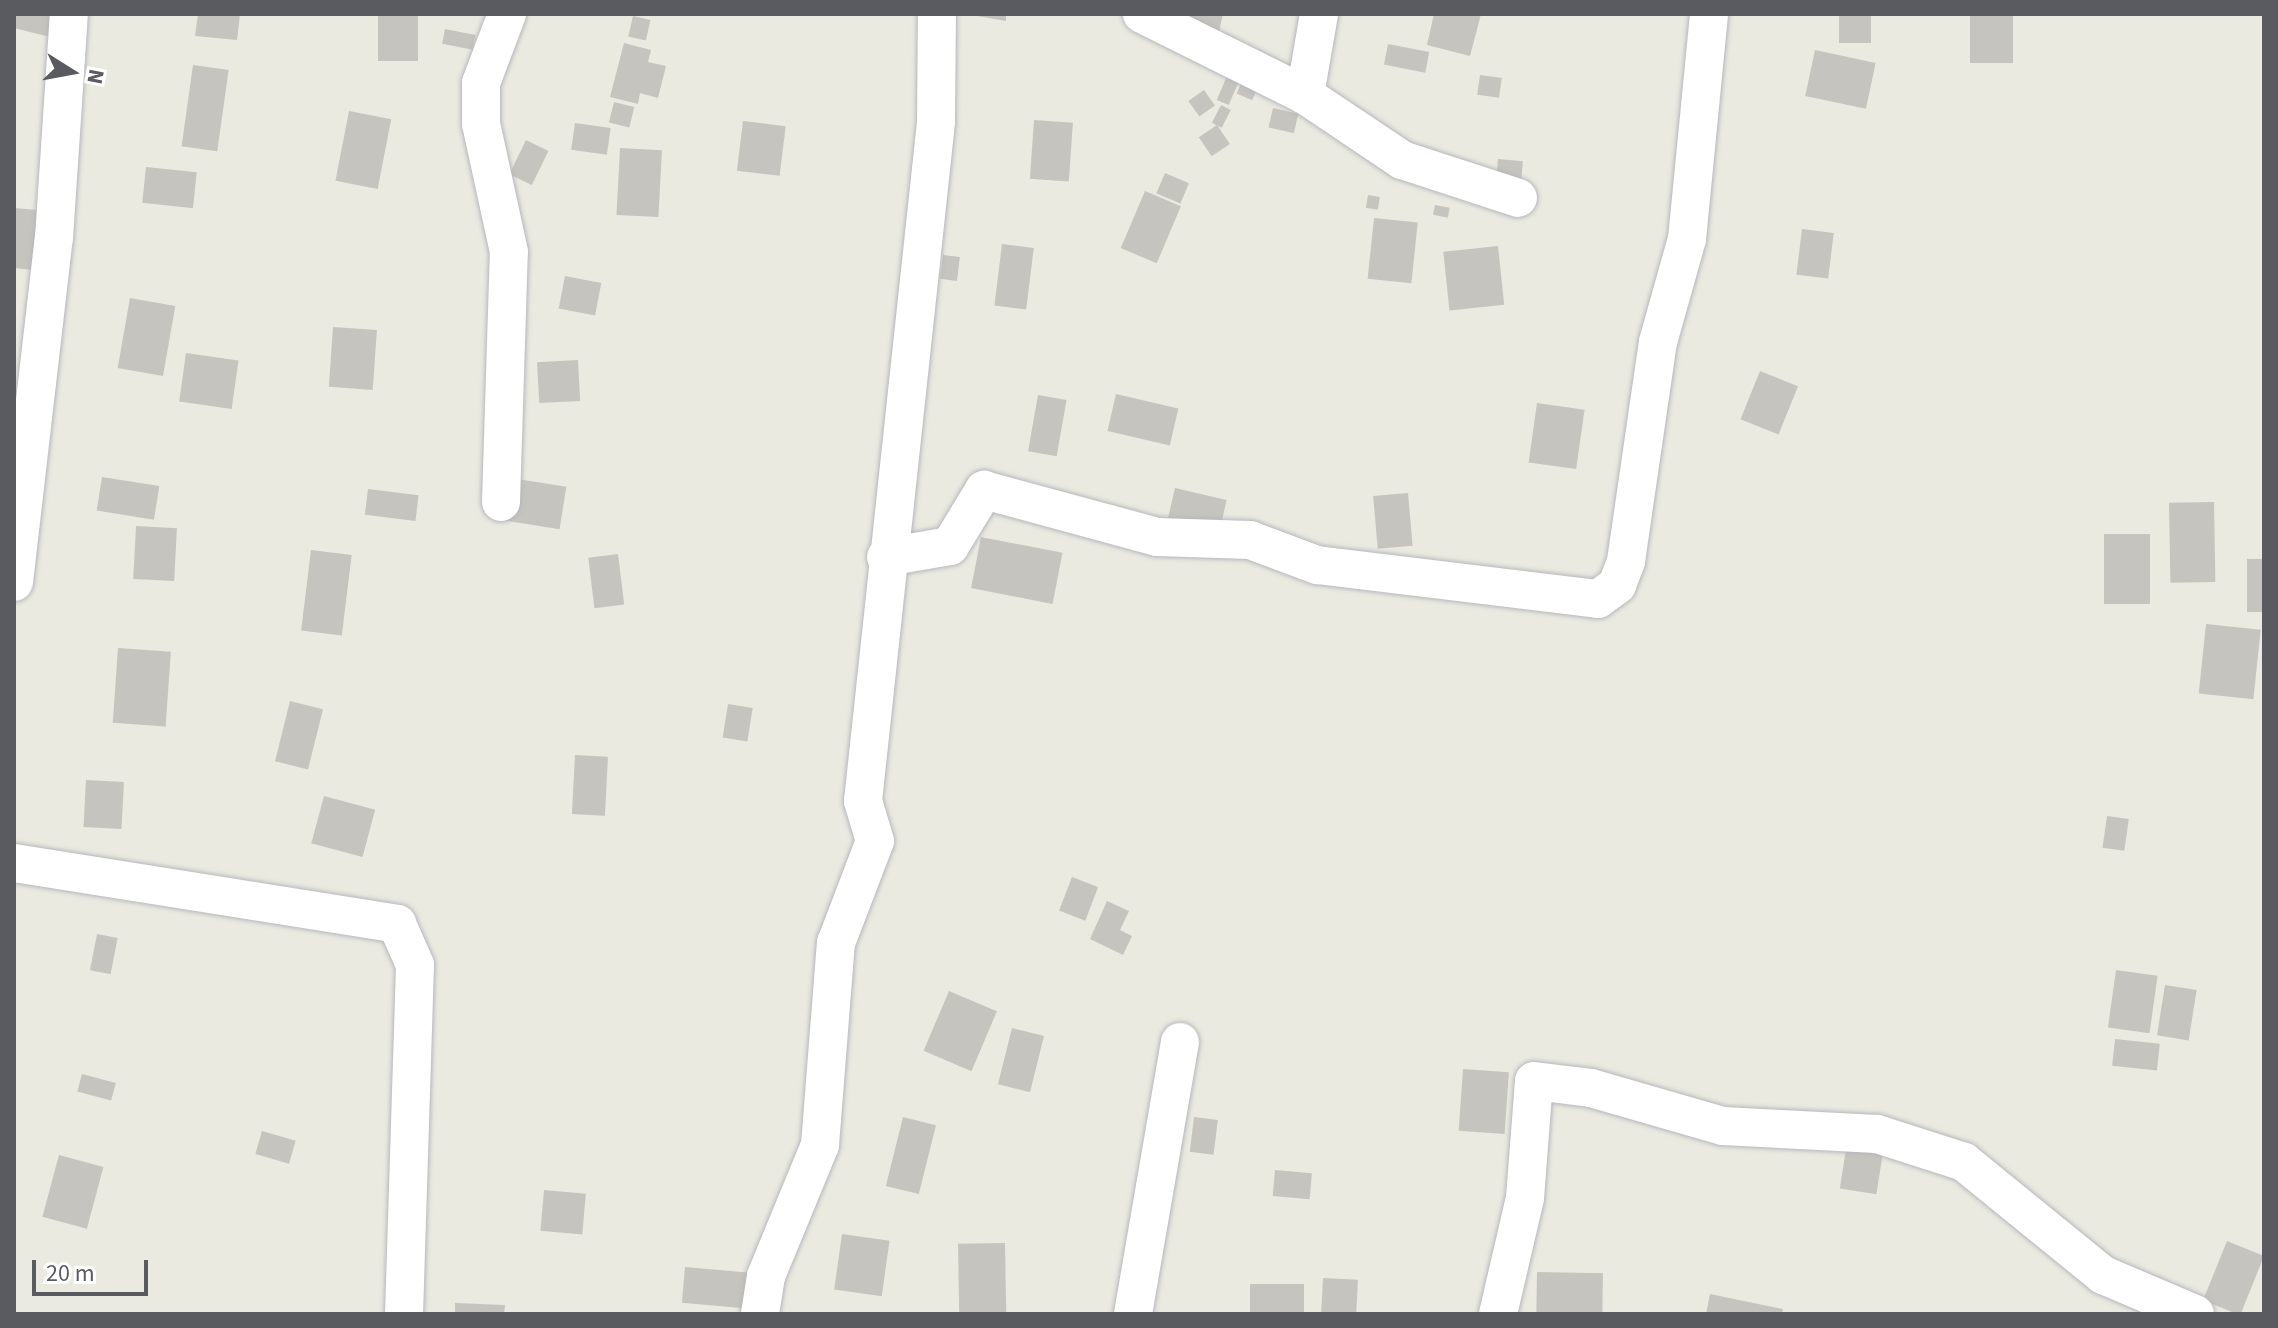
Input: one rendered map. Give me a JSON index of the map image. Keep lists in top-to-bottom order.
{
  "scale_bar": "20 m",
  "north": "right"
}
